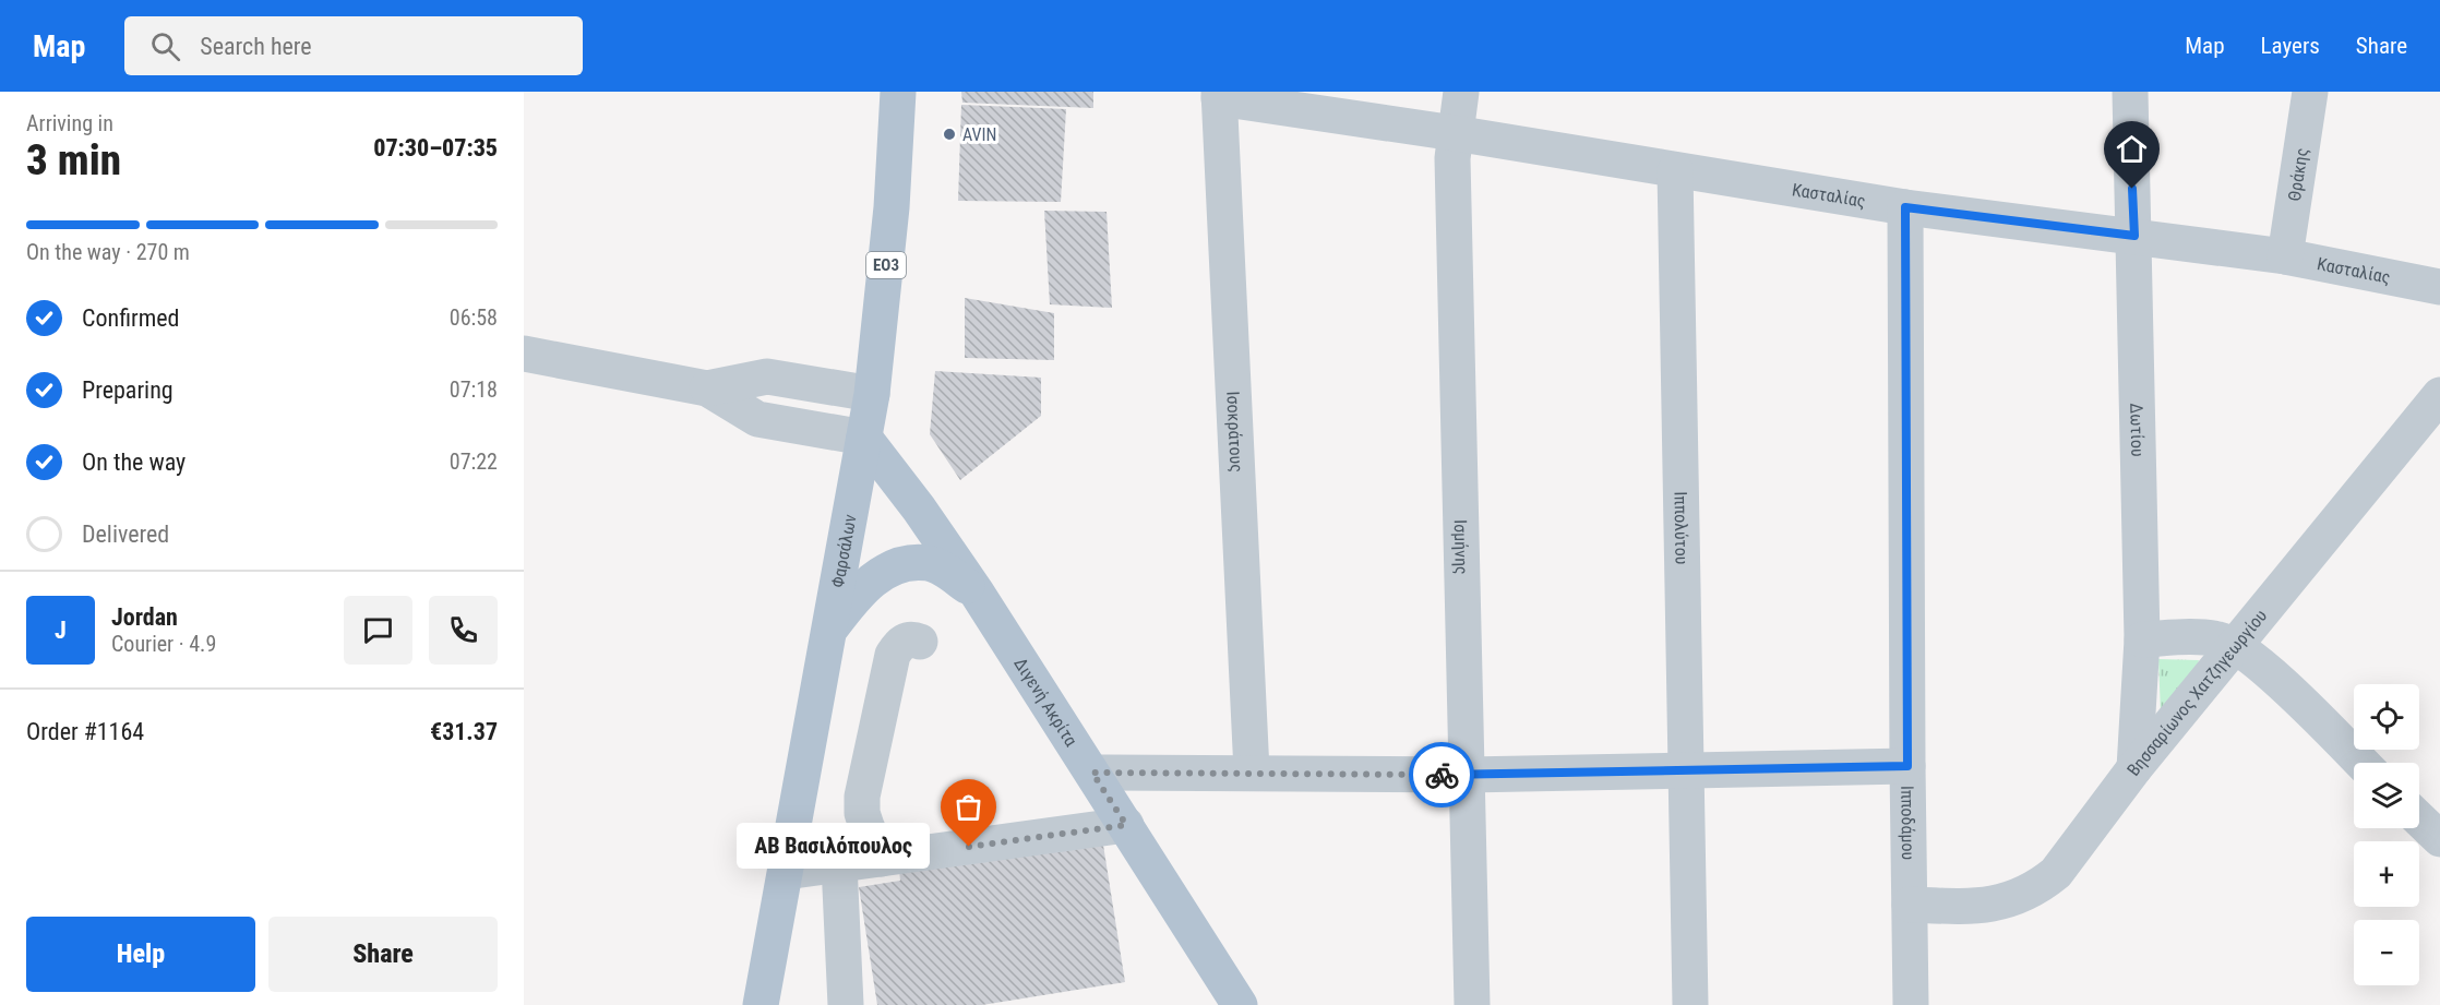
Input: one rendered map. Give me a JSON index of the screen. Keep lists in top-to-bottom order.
{
  "streets": {
    "main road": ["ΕΟ3", "Φαρσάλων", "Διγενή Ακρίτα"],
    "street": [
      "Θράκης",
      "Κασταλίας",
      "Δωτίου",
      "Ισοκράτους",
      "Ιππολύτου",
      "Ισμήνης",
      "Βησσαρίωνος Χατζηγεωργίου",
      "Ιπποδάμου"
    ]
  },
  "crossings": [
    ["Θράκης", "Κασταλίας"],
    ["Κασταλίας", "Δωτίου"],
    ["Κασταλίας", "Ισοκράτους"],
    ["Κασταλίας", "Ιππολύτου"],
    ["Κασταλίας", "Ισμήνης"],
    ["Κασταλίας", "Ιπποδάμου"],
    ["Δωτίου", "Βησσαρίωνος Χατζηγεωργίου"],
    ["Φαρσάλων", "Διγενή Ακρίτα"],
    ["Βησσαρίωνος Χατζηγεωργίου", "Ιπποδάμου"]
  ],
  "places": ["AVIN", "ΑΒ Βασιλόπουλος"],
  "page": {
    "header": "Map",
    "search": "Search here",
    "nav": ["Map", "Layers", "Share"],
    "heading": ["3 min", "Arriving in", "07:30–07:35"],
    "panel": [
      "Jordan",
      "Courier · 4.9",
      "Order #1164",
      "€31.37"
    ],
    "bar": "On the way · 270 m",
    "list": [
      ["Confirmed", "06:58"],
      ["Preparing", "07:18"],
      ["On the way", "07:22"],
      "Delivered"
    ],
    "round": "J",
    "map_buttons": ["+", "−"],
    "bubble": "ΑΒ Βασιλόπουλος",
    "buttons": ["Help", "Share"]
  }
}
